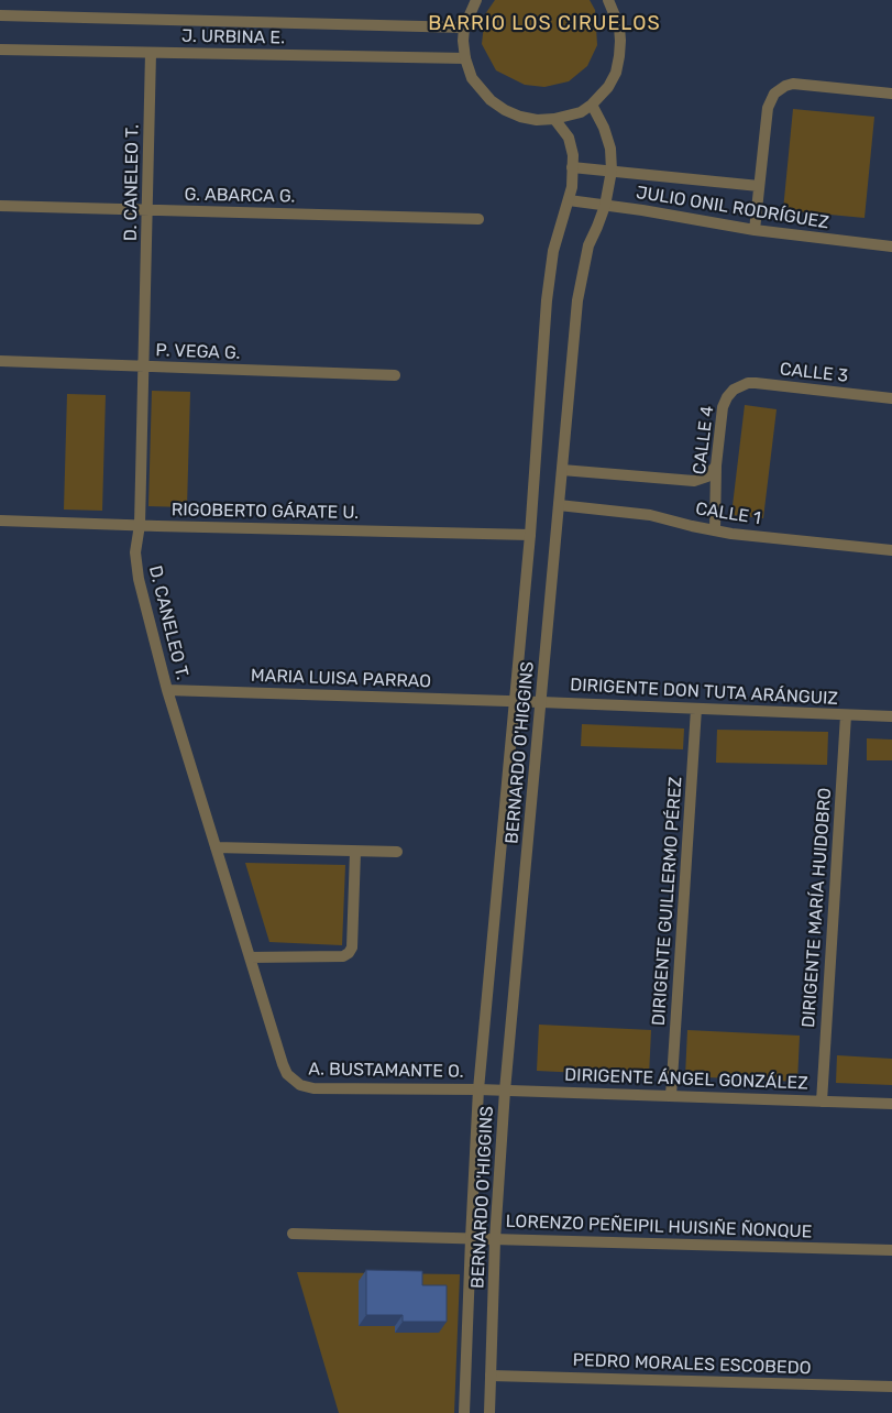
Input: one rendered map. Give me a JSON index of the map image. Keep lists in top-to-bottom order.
{
  "streets": {
    "street": [
      "J. URBINA E.",
      "D. CANELEO T.",
      "G. ABARCA G.",
      "JULIO ONIL RODRÍGUEZ",
      "P. VEGA G.",
      "CALLE 3",
      "CALLE 4",
      "RIGOBERTO GÁRATE U.",
      "CALLE 1",
      "MARIA LUISA PARRAO",
      "DIRIGENTE DON TUTA ARÁNGUIZ",
      "BERNARDO O'HIGGINS",
      "DIRIGENTE GUILLERMO PÉREZ",
      "DIRIGENTE MARÍA HUIDOBRO",
      "A. BUSTAMANTE O.",
      "DIRIGENTE ÁNGEL GONZÁLEZ",
      "LORENZO PEÑEIPIL HUISIÑE ÑONQUE",
      "PEDRO MORALES ESCOBEDO"
    ]
  },
  "crossings": [
    ["J. URBINA E.", "D. CANELEO T."],
    ["D. CANELEO T.", "G. ABARCA G."],
    ["D. CANELEO T.", "P. VEGA G."],
    ["D. CANELEO T.", "RIGOBERTO GÁRATE U."],
    ["D. CANELEO T.", "MARIA LUISA PARRAO"],
    ["D. CANELEO T.", "A. BUSTAMANTE O."],
    ["JULIO ONIL RODRÍGUEZ", "BERNARDO O'HIGGINS"],
    ["CALLE 3", "CALLE 4"],
    ["CALLE 4", "CALLE 1"],
    ["RIGOBERTO GÁRATE U.", "BERNARDO O'HIGGINS"],
    ["CALLE 1", "BERNARDO O'HIGGINS"],
    ["MARIA LUISA PARRAO", "DIRIGENTE DON TUTA ARÁNGUIZ"],
    ["MARIA LUISA PARRAO", "BERNARDO O'HIGGINS"],
    ["DIRIGENTE DON TUTA ARÁNGUIZ", "BERNARDO O'HIGGINS"],
    ["DIRIGENTE DON TUTA ARÁNGUIZ", "DIRIGENTE GUILLERMO PÉREZ"],
    ["DIRIGENTE DON TUTA ARÁNGUIZ", "DIRIGENTE MARÍA HUIDOBRO"],
    ["BERNARDO O'HIGGINS", "A. BUSTAMANTE O."],
    ["BERNARDO O'HIGGINS", "DIRIGENTE ÁNGEL GONZÁLEZ"],
    ["BERNARDO O'HIGGINS", "LORENZO PEÑEIPIL HUISIÑE ÑONQUE"],
    ["BERNARDO O'HIGGINS", "PEDRO MORALES ESCOBEDO"],
    ["DIRIGENTE GUILLERMO PÉREZ", "DIRIGENTE ÁNGEL GONZÁLEZ"],
    ["DIRIGENTE MARÍA HUIDOBRO", "DIRIGENTE ÁNGEL GONZÁLEZ"],
    ["A. BUSTAMANTE O.", "DIRIGENTE ÁNGEL GONZÁLEZ"]
  ],
  "districts": ["BARRIO LOS CIRUELOS"]
}
